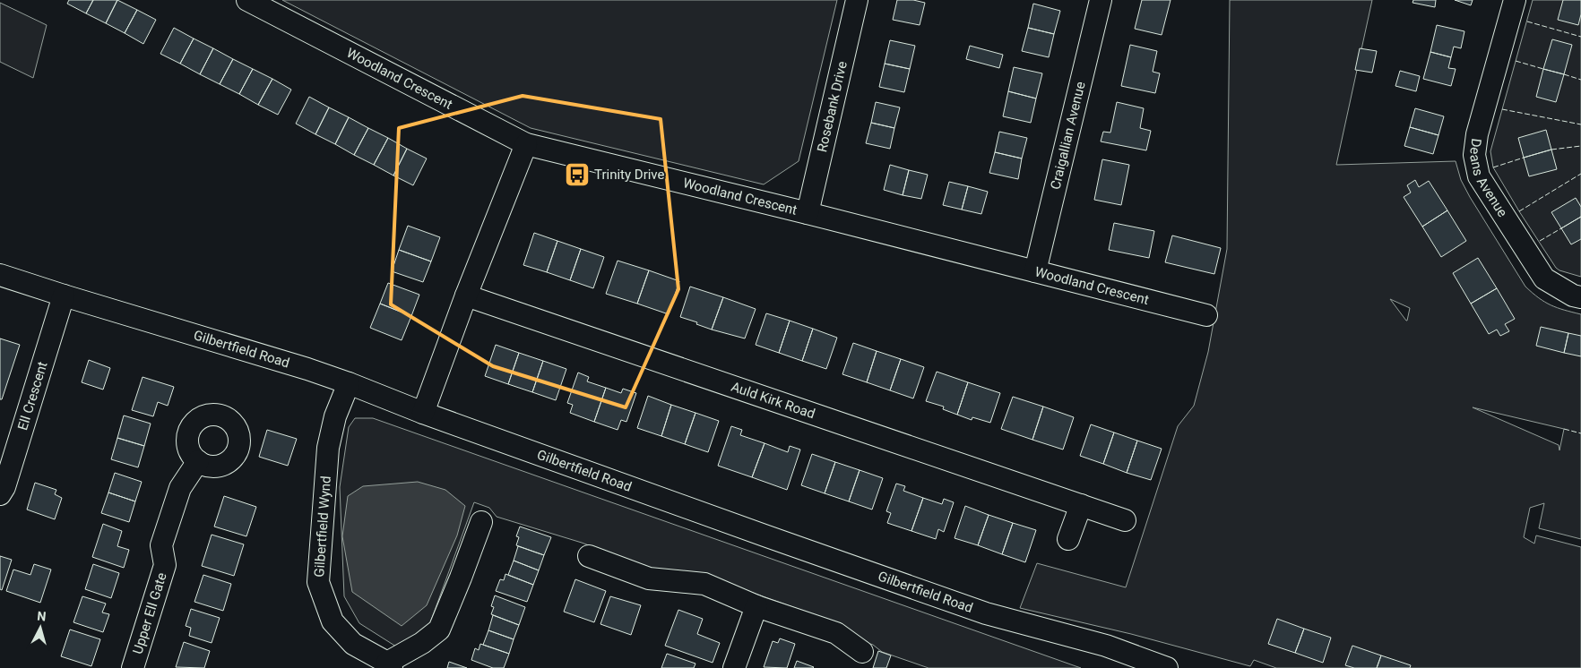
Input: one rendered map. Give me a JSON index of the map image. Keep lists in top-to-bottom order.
{
  "streets": {
    "street": [
      "Woodland Crescent",
      "Rosebank Drive",
      "Craigallian Avenue",
      "Deans Avenue",
      "Gilbertfield Road",
      "Ell Crescent",
      "Auld Kirk Road",
      "Gilbertfield Wynd",
      "Upper Ell Gate"
    ]
  },
  "crossings": [
    ["Woodland Crescent", "Rosebank Drive"],
    ["Woodland Crescent", "Craigallian Avenue"],
    ["Gilbertfield Road", "Ell Crescent"],
    ["Gilbertfield Road", "Gilbertfield Wynd"]
  ],
  "places": {
    "bus stop": ["Trinity Drive"]
  },
  "north": "top"
}
